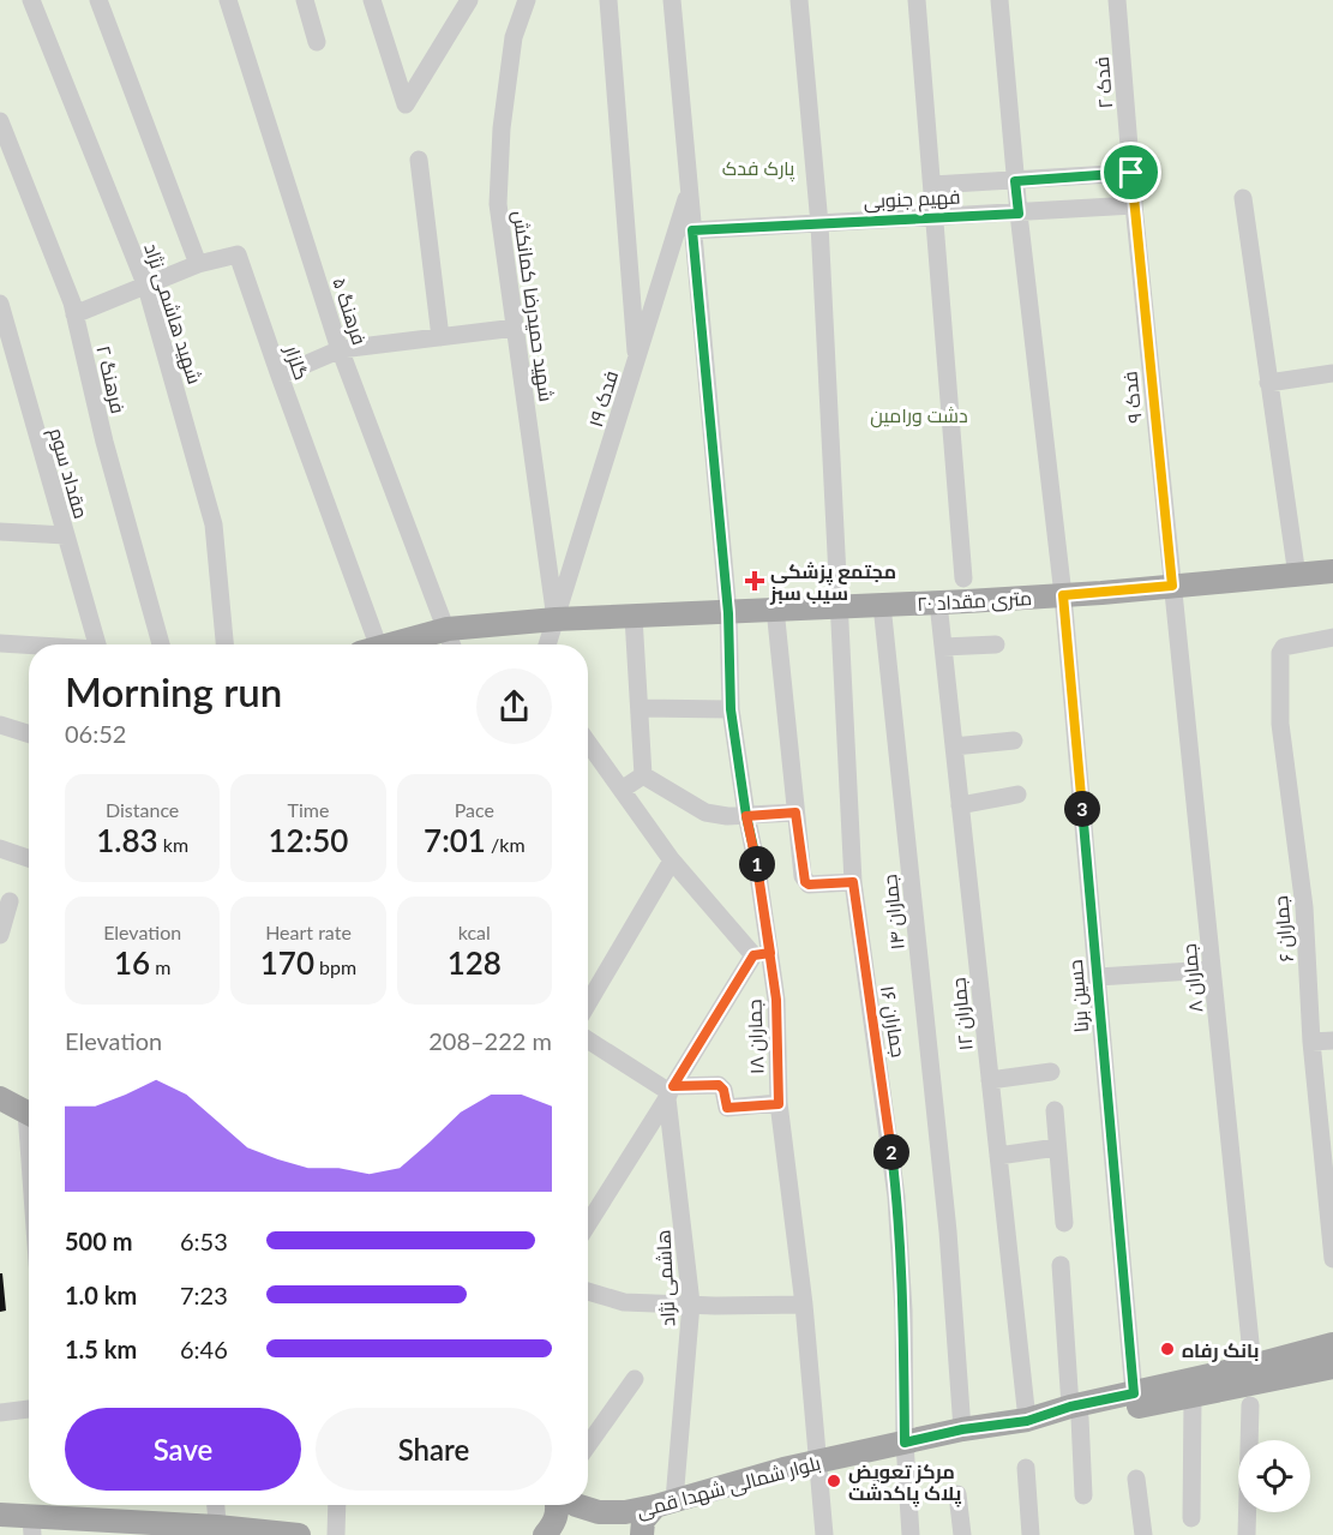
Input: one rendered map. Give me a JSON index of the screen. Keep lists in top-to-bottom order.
{
  "streets": {
    "main road": ["۲۰ متری مقداد", "بلوار شمالی شهدا قمی"],
    "street": [
      "فدک ۲",
      "فهیم جنوبی",
      "شهید حمیدرضا کمانکش",
      "فرهنگ ۵",
      "شهید هاشمی نژاد",
      "گلزار",
      "فرهنگ ۲",
      "فدک ۹",
      "فدک ۱۹",
      "مقداد سوم",
      "جماران ۱۴",
      "جماران ۶",
      "جماران ۸",
      "حسین برنا",
      "جماران ۱۲",
      "جماران ۱۶",
      "جماران ۱۸",
      "هاشمی نژاد"
    ]
  },
  "crossings": [
    ["فدک ۲", "فهیم جنوبی"],
    ["فدک ۲", "فدک ۹"],
    ["فهیم جنوبی", "فدک ۹"],
    ["فهیم جنوبی", "حسین برنا"],
    ["فهیم جنوبی", "جماران ۱۶"],
    ["فهیم جنوبی", "جماران ۱۸"],
    ["شهید حمیدرضا کمانکش", "فدک ۱۹"],
    ["شهید حمیدرضا کمانکش", "۲۰ متری مقداد"],
    ["فرهنگ ۵", "۲۰ متری مقداد"],
    ["شهید هاشمی نژاد", "گلزار"],
    ["گلزار", "فرهنگ ۲"],
    ["فدک ۹", "۲۰ متری مقداد"],
    ["فدک ۹", "جماران ۸"],
    ["فدک ۱۹", "۲۰ متری مقداد"],
    ["فدک ۱۹", "جماران ۱۸"],
    ["۲۰ متری مقداد", "جماران ۱۴"],
    ["۲۰ متری مقداد", "جماران ۸"],
    ["۲۰ متری مقداد", "حسین برنا"],
    ["۲۰ متری مقداد", "جماران ۱۲"],
    ["۲۰ متری مقداد", "جماران ۱۶"],
    ["۲۰ متری مقداد", "جماران ۱۸"],
    ["جماران ۱۴", "بلوار شمالی شهدا قمی"],
    ["جماران ۸", "بلوار شمالی شهدا قمی"],
    ["حسین برنا", "بلوار شمالی شهدا قمی"],
    ["جماران ۱۲", "بلوار شمالی شهدا قمی"],
    ["جماران ۱۶", "بلوار شمالی شهدا قمی"],
    ["جماران ۱۸", "بلوار شمالی شهدا قمی"],
    ["هاشمی نژاد", "بلوار شمالی شهدا قمی"]
  ],
  "parks": ["پارک فدک", "دشت ورامین"],
  "places": {
    "health": ["مجتمع پزشکی سیب سبز"],
    "other": ["بانک رفاه", "مرکز تعویض پلاک پاکدشت"]
  },
  "page": {
    "heading": ["Morning run", "06:52"],
    "stats": [
      ["Distance", "1.83 km"],
      ["Time", "12:50"],
      ["Pace", "7:01 /km"],
      ["Elevation", "16 m"],
      ["Heart rate", "170 bpm"],
      ["kcal", "128"]
    ],
    "pins": ["3", "1", "2"],
    "chart": ["Elevation", "208–222 m"],
    "list": [
      {
        "name": "500 m",
        "note": "6:53"
      },
      {
        "name": "1.0 km",
        "note": "7:23"
      },
      {
        "name": "1.5 km",
        "note": "6:46"
      }
    ],
    "buttons": ["Save", "Share"]
  }
}
